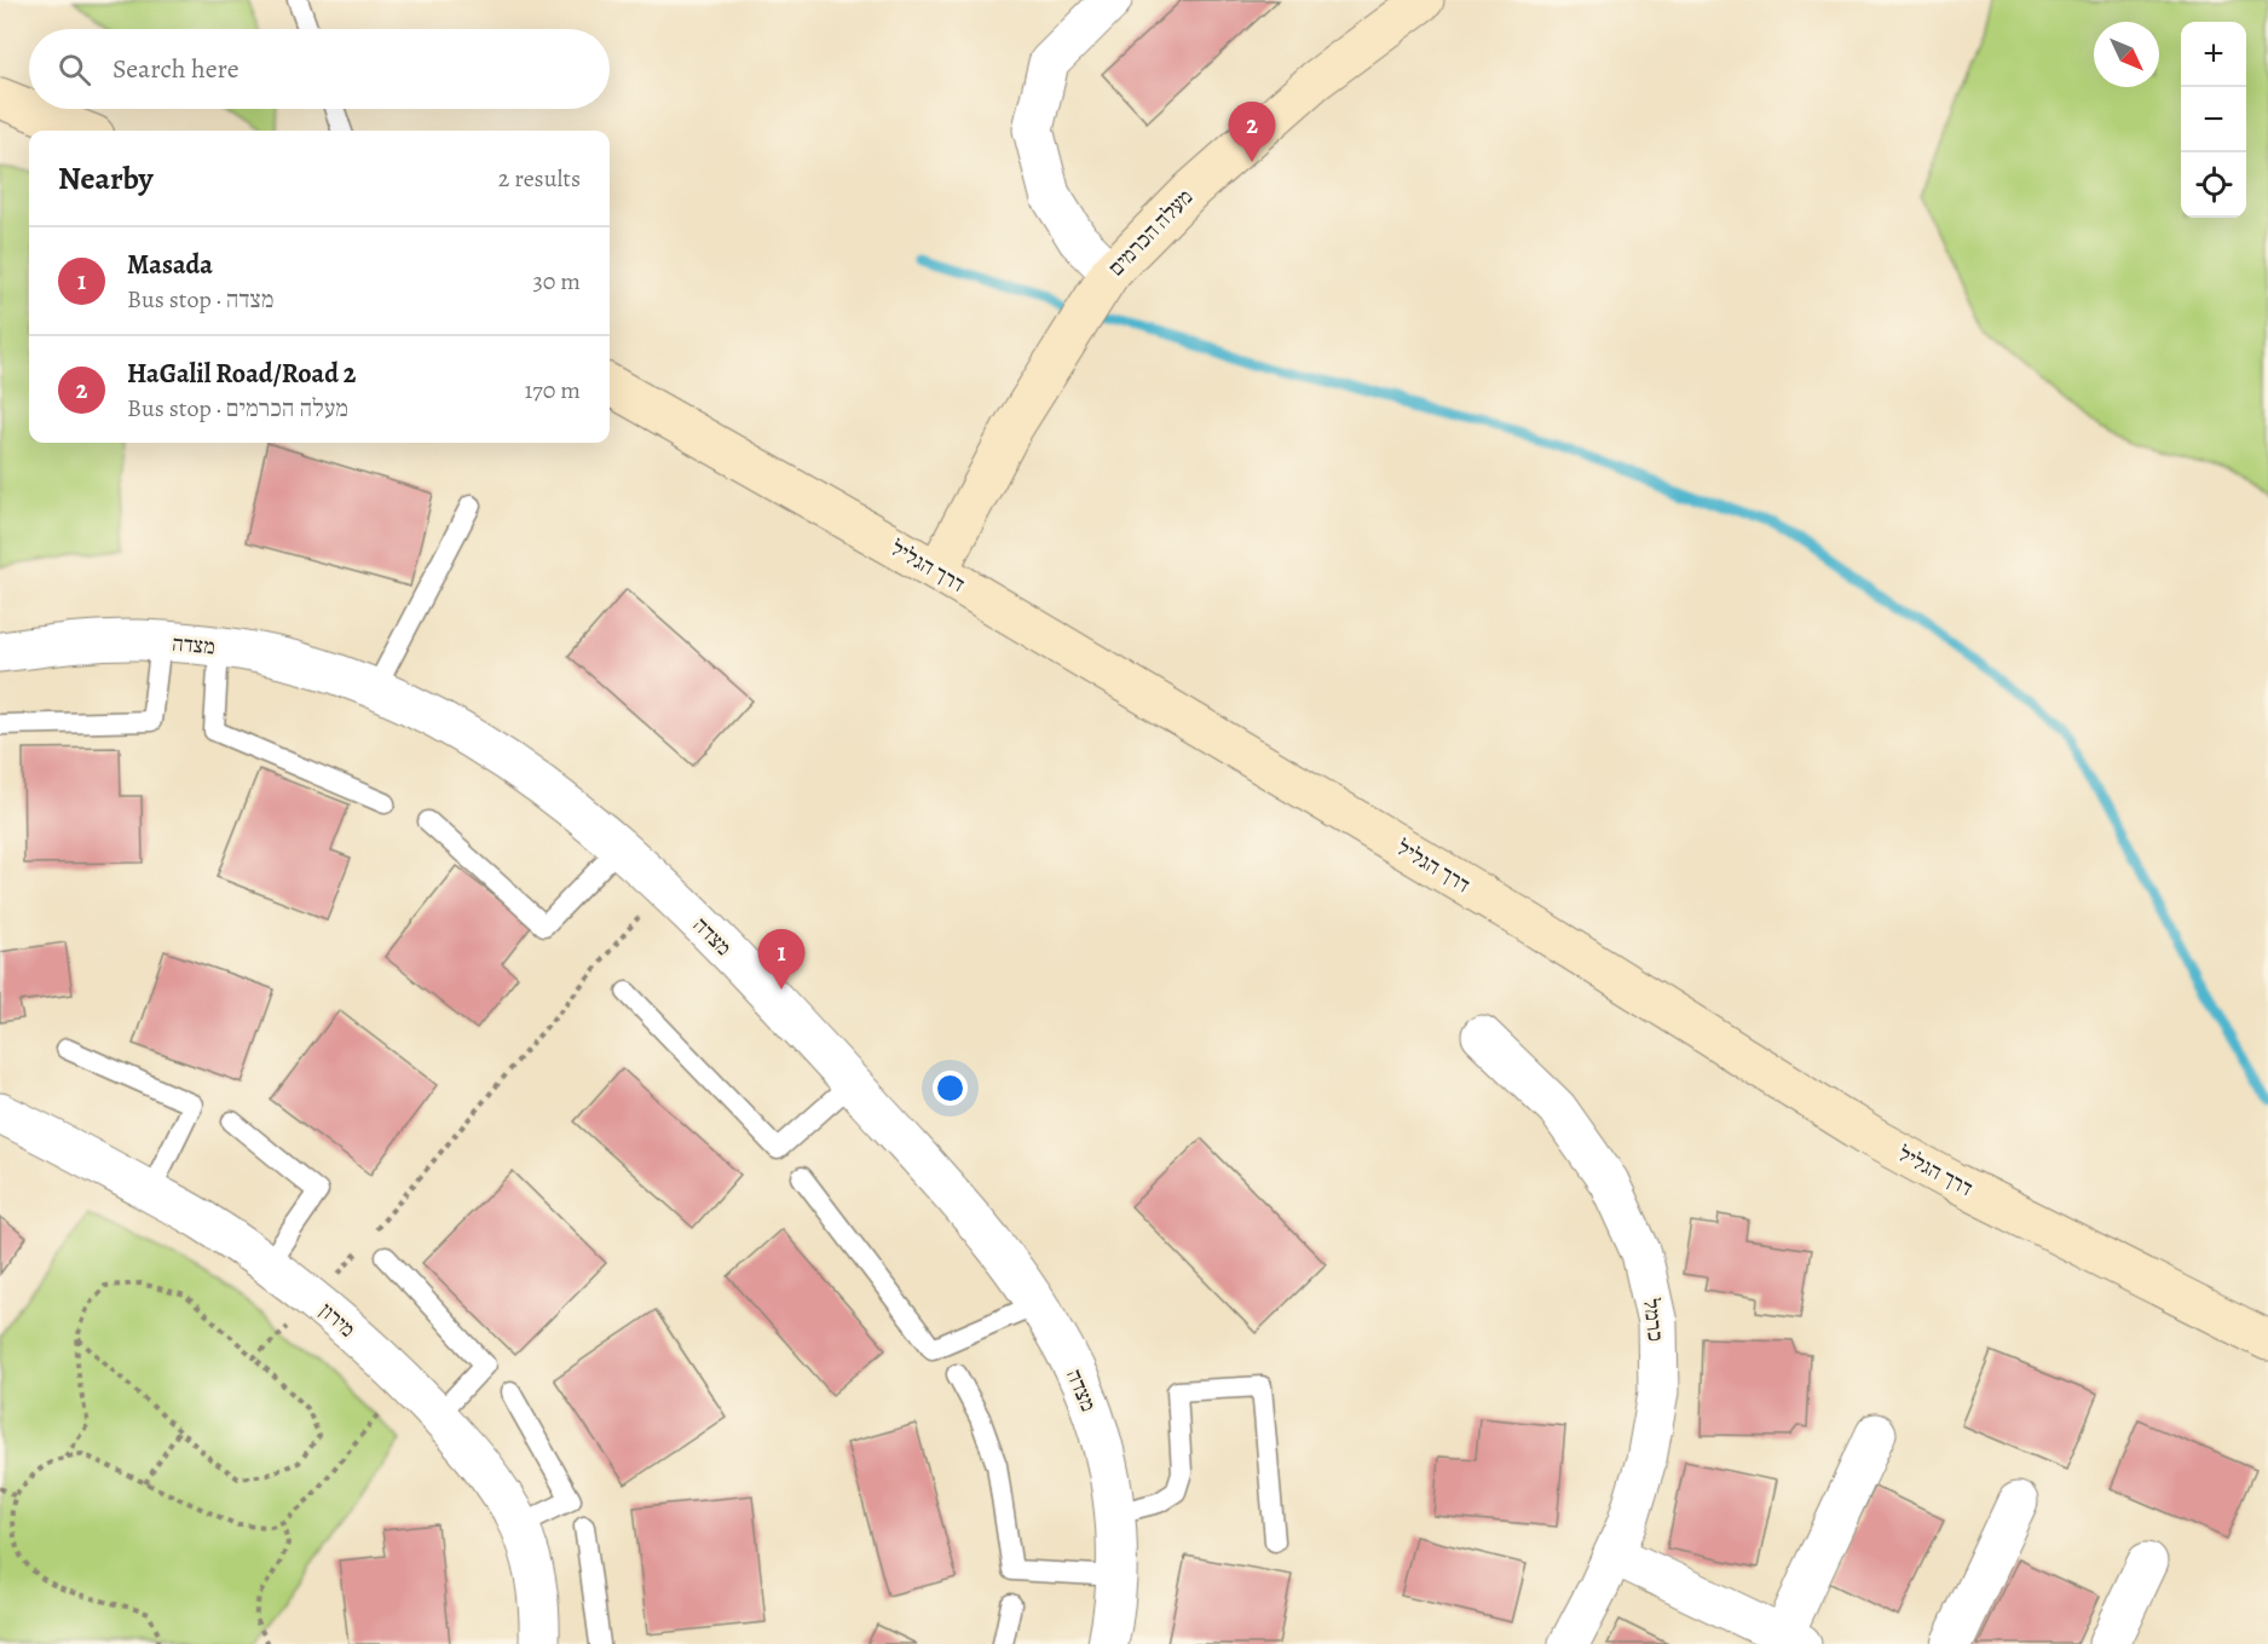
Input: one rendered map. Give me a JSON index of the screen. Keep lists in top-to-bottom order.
{
  "streets": {
    "street": [
      "מעלה הכרמים",
      "דרך הגליל",
      "מצדה",
      "מירון",
      "כרמל"
    ]
  },
  "crossings": [
    ["מעלה הכרמים", "דרך הגליל"]
  ],
  "north": "bottom right",
  "page": {
    "map_buttons": ["+", "−"],
    "search": "Search here",
    "pins": ["2", "1"],
    "heading": ["Nearby", "2 results"],
    "list": [
      {
        "mark": "1",
        "name": "Masada",
        "note": "Bus stop · מצדה",
        "value": "30 m"
      },
      {
        "mark": "2",
        "name": "HaGalil Road/Road 2",
        "note": "Bus stop · מעלה הכרמים",
        "value": "170 m"
      }
    ]
  }
}
